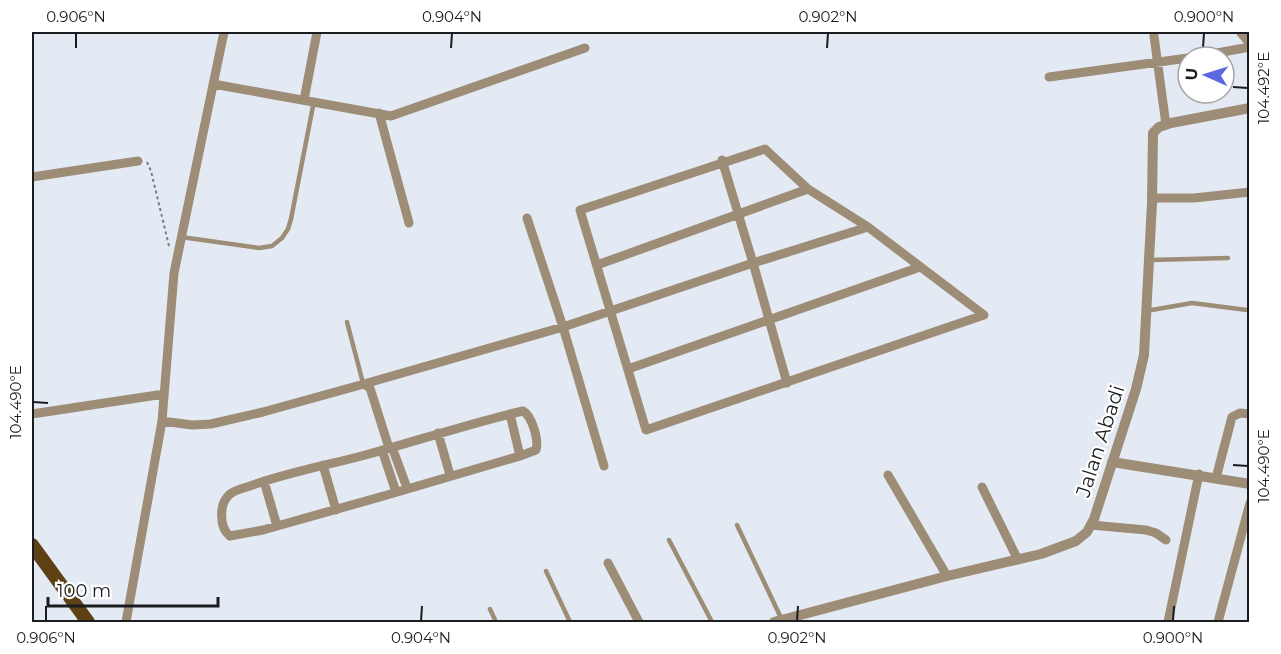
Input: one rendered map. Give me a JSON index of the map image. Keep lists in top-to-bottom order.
{
  "streets": {
    "street": ["Jalan Abadi"]
  },
  "scale_bar": "100 m",
  "north": "left",
  "coordinates": [
    "0.906°N",
    "0.904°N",
    "0.902°N",
    "0.900°N",
    "104.492°E",
    "104.490°E"
  ]
}
